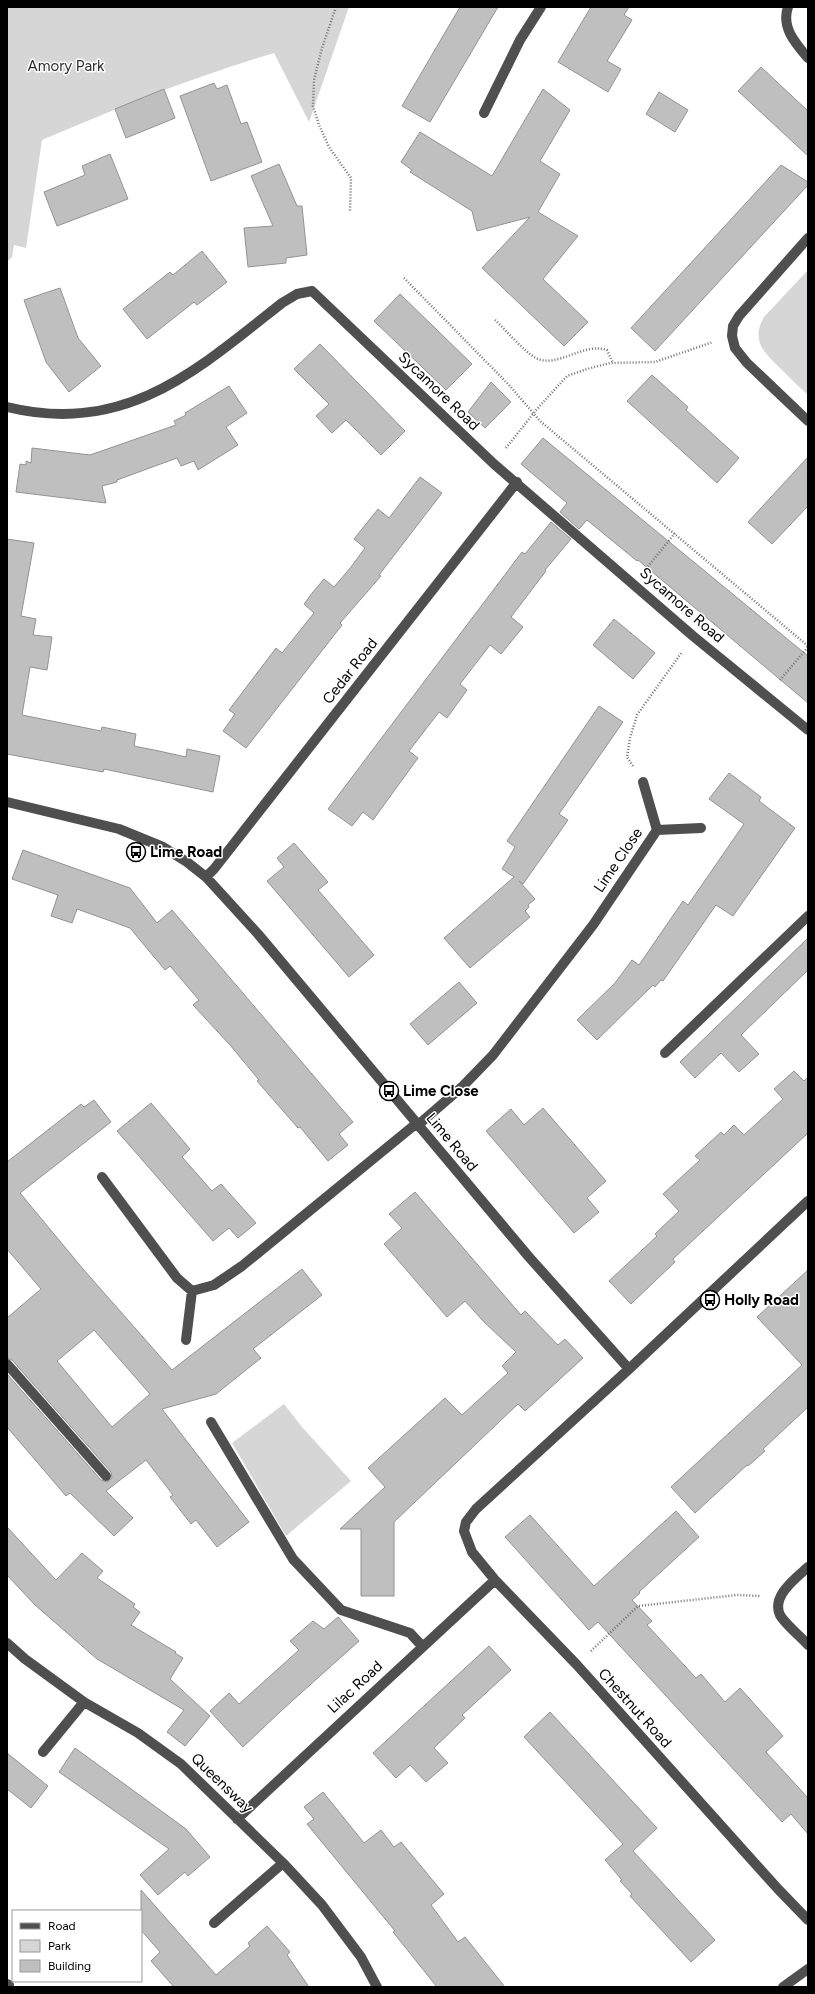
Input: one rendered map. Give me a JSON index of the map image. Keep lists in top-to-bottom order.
{
  "streets": {
    "street": [
      "Sycamore Road",
      "Cedar Road",
      "Lime Close",
      "Lime Road",
      "Lilac Road",
      "Chestnut Road",
      "Queensway"
    ]
  },
  "crossings": [
    ["Sycamore Road", "Cedar Road"],
    ["Cedar Road", "Lime Road"],
    ["Lime Close", "Lime Road"],
    ["Lime Road", "Chestnut Road"],
    ["Lilac Road", "Chestnut Road"],
    ["Lilac Road", "Queensway"]
  ],
  "parks": ["Amory Park"],
  "places": {
    "bus stop": ["Lime Road", "Lime Close", "Holly Road"]
  },
  "legend": ["Road", "Park", "Building"]
}
